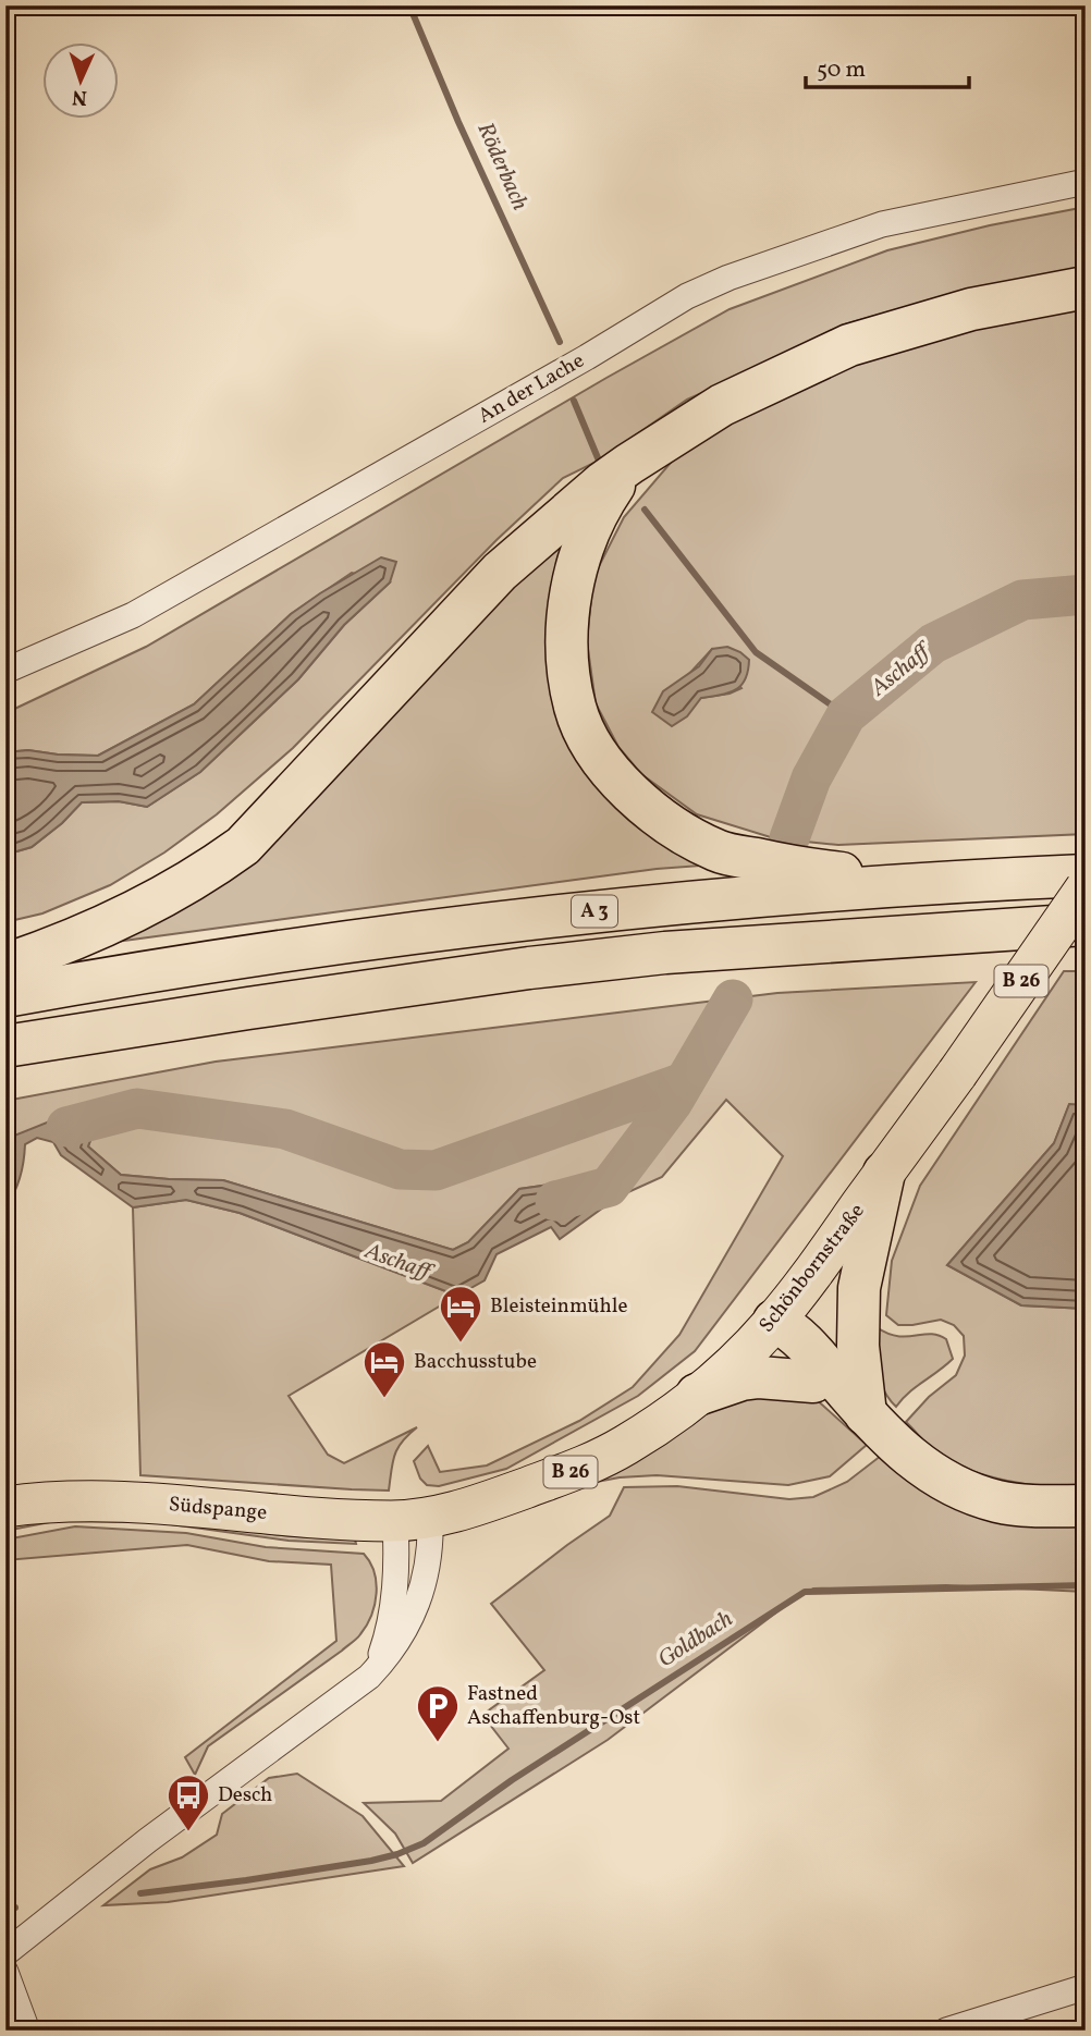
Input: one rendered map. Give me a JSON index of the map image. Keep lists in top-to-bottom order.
{
  "streets": {
    "highway": ["A 3"],
    "main road": ["B 26", "Schönbornstraße", "Südspange"],
    "street": ["An der Lache"]
  },
  "crossings": [
    ["Schönbornstraße", "Südspange"]
  ],
  "water": ["Röderbach", "Aschaff", "Goldbach"],
  "places": {
    "hotel": ["Bleisteinmühle", "Bacchusstube"],
    "parking": ["Fastned Aschaffenburg-Ost"],
    "bus stop": ["Desch"]
  },
  "scale_bar": "50 m",
  "north": "bottom"
}
